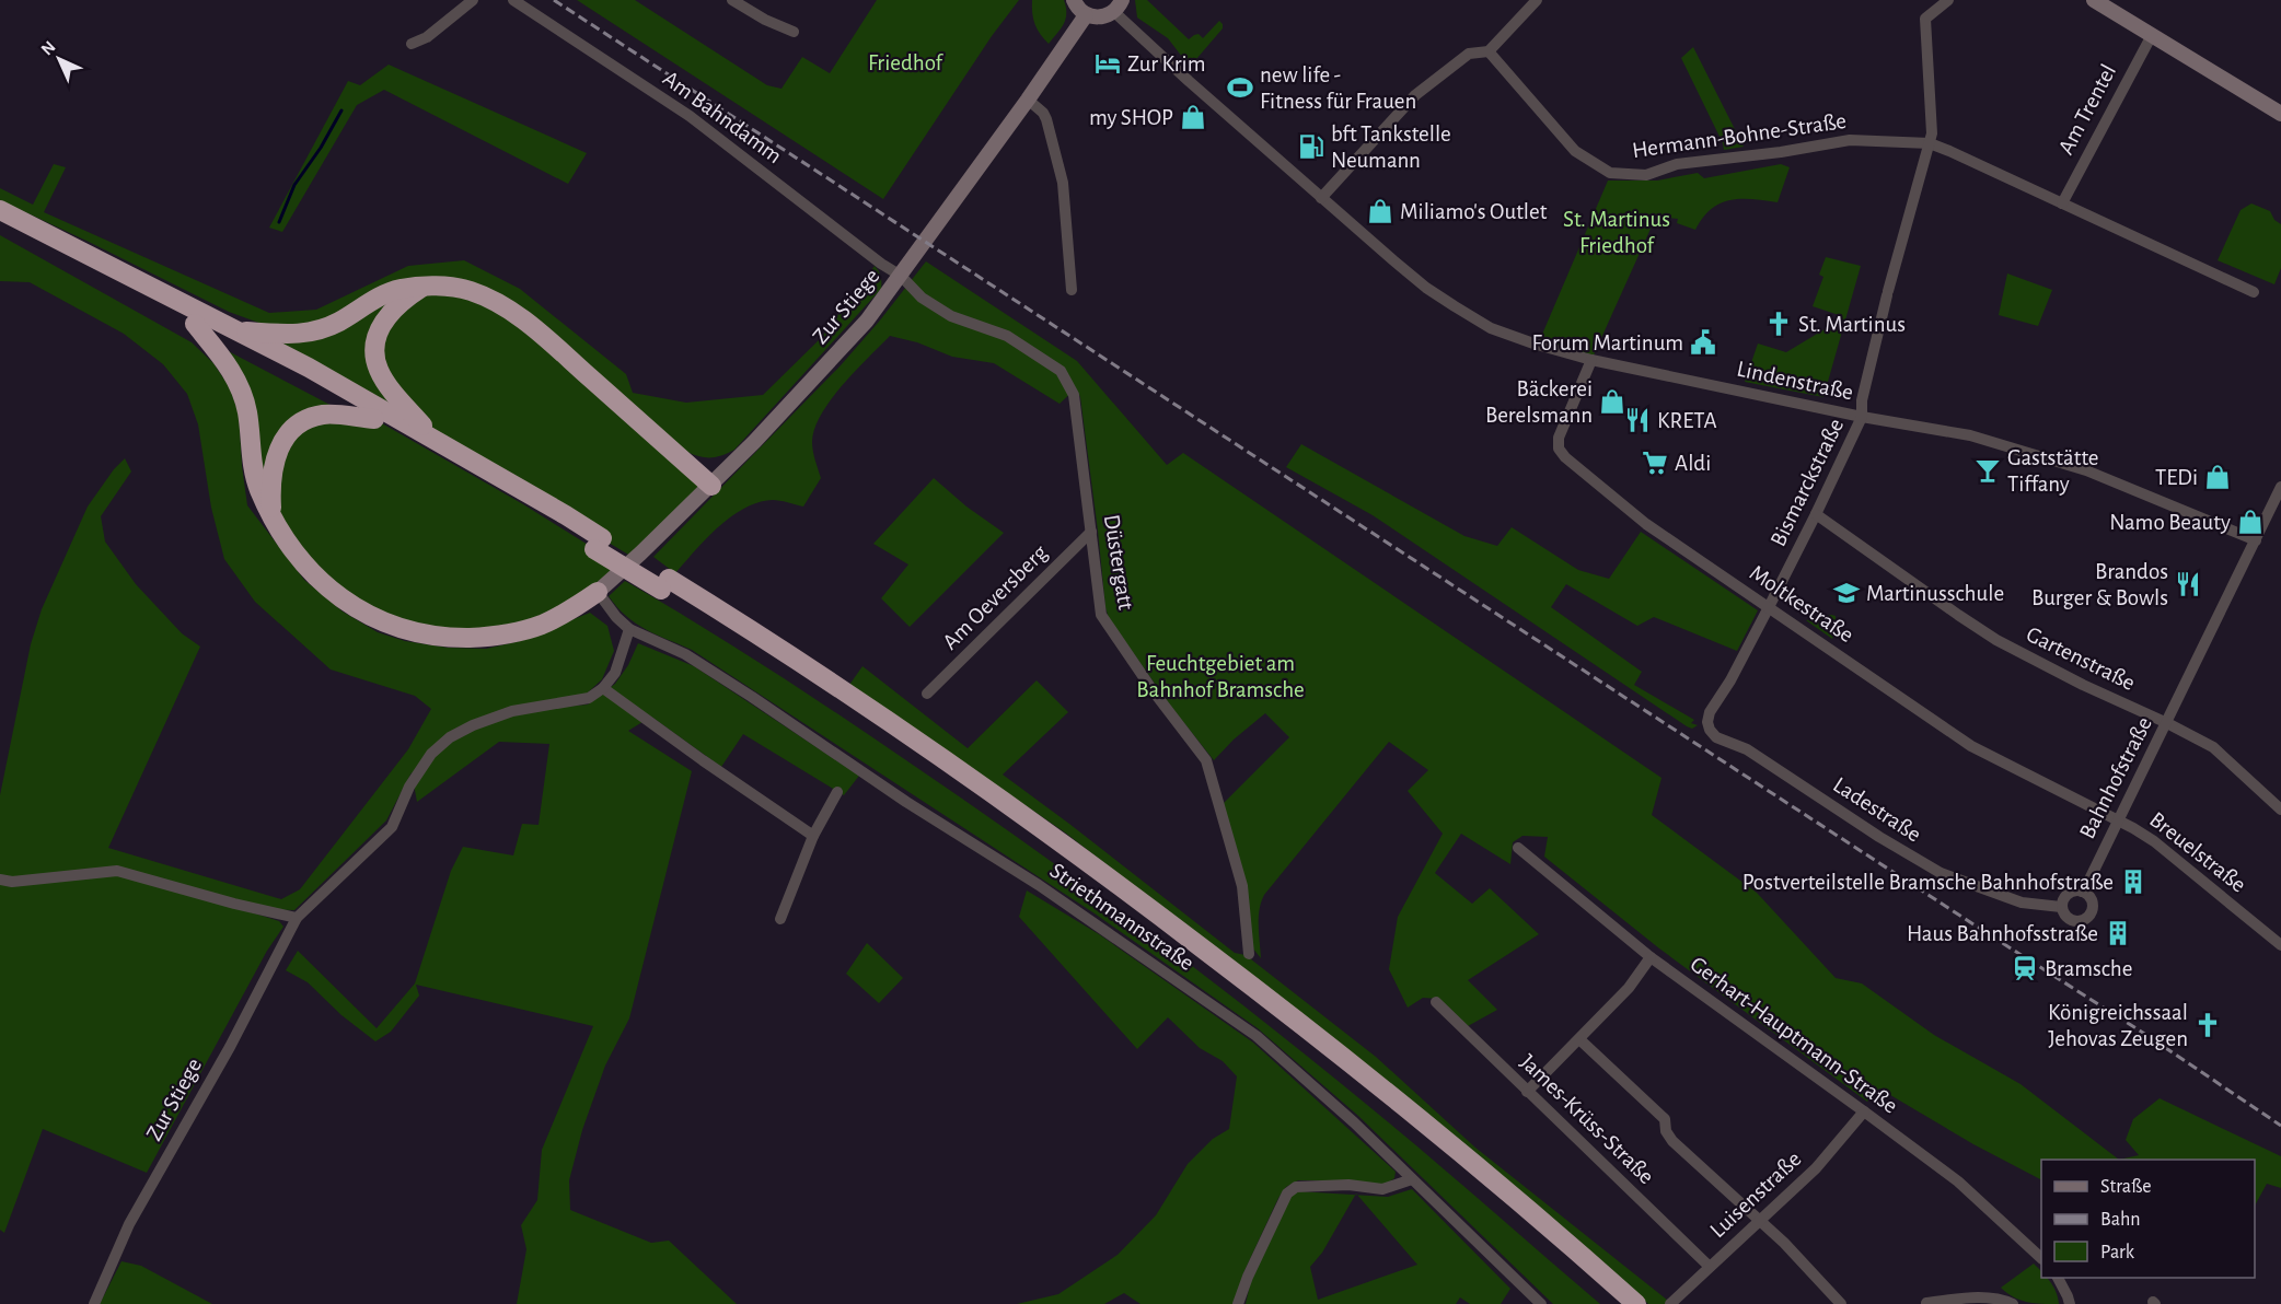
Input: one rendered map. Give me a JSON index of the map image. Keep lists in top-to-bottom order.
{
  "streets": {
    "street": [
      "Am Trentel",
      "Am Bahndamm",
      "Hermann-Bohne-Straße",
      "Zur Stiege",
      "Lindenstraße",
      "Bismarckstraße",
      "Düstergatt",
      "Am Oeversberg",
      "Moltkestraße",
      "Gartenstraße",
      "Bahnhofstraße",
      "Ladestraße",
      "Breuelstraße",
      "Striethmannstraße",
      "Gerhart-Hauptmann-Straße",
      "James-Krüss-Straße",
      "Luisenstraße"
    ]
  },
  "crossings": [
    ["Am Trentel", "Hermann-Bohne-Straße"],
    ["Am Bahndamm", "Zur Stiege"],
    ["Am Bahndamm", "Düstergatt"],
    ["Hermann-Bohne-Straße", "Bismarckstraße"],
    ["Zur Stiege", "Düstergatt"],
    ["Zur Stiege", "Striethmannstraße"],
    ["Lindenstraße", "Bismarckstraße"],
    ["Lindenstraße", "Moltkestraße"],
    ["Lindenstraße", "Bahnhofstraße"],
    ["Bismarckstraße", "Moltkestraße"],
    ["Bismarckstraße", "Gartenstraße"],
    ["Bismarckstraße", "Ladestraße"],
    ["Düstergatt", "Am Oeversberg"],
    ["Moltkestraße", "Bahnhofstraße"],
    ["Moltkestraße", "Breuelstraße"],
    ["Gartenstraße", "Bahnhofstraße"],
    ["Bahnhofstraße", "Ladestraße"],
    ["Bahnhofstraße", "Breuelstraße"],
    ["Gerhart-Hauptmann-Straße", "Luisenstraße"],
    ["James-Krüss-Straße", "Luisenstraße"]
  ],
  "parks": ["Friedhof", "St. Martinus Friedhof", "Feuchtgebiet am Bahnhof Bramsche"],
  "places": {
    "hotel": ["Zur Krim"],
    "sports": ["new life - Fitness für Frauen"],
    "shop": [
      "my SHOP",
      "Miliamo's Outlet",
      "Bäckerei Berelsmann",
      "TEDi",
      "Namo Beauty"
    ],
    "fuel station": ["bft Tankstelle Neumann"],
    "church": ["St. Martinus", "Königreichssaal Jehovas Zeugen"],
    "public building": ["Forum Martinum"],
    "restaurant": ["KRETA", "Brandos Burger & Bowls"],
    "supermarket": ["Aldi"],
    "bar": ["Gaststätte Tiffany"],
    "school or university": ["Martinusschule"],
    "building": ["Postverteilstelle Bramsche Bahnhofstraße", "Haus Bahnhofsstraße"],
    "station": ["Bramsche"]
  },
  "legend": ["Straße", "Bahn", "Park"],
  "north": "top left"
}
